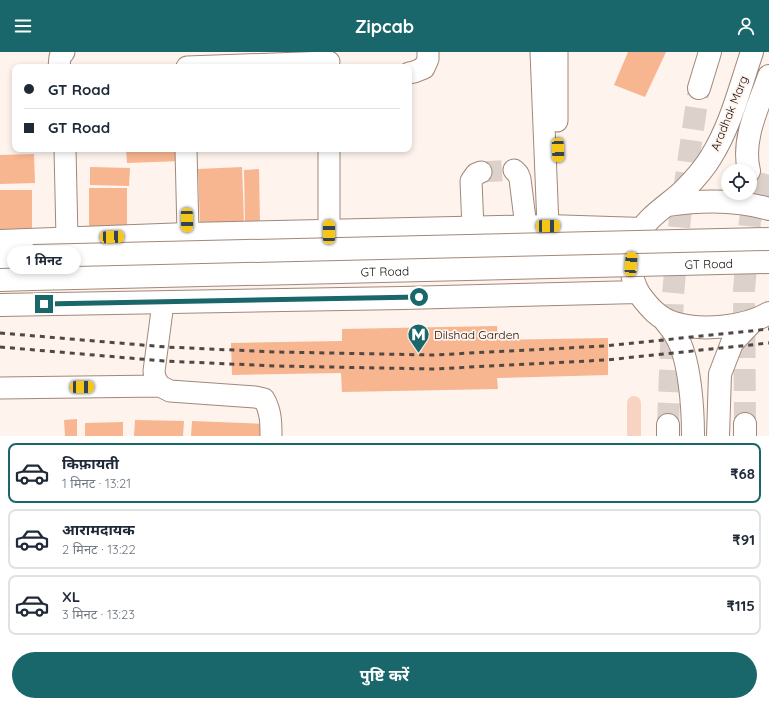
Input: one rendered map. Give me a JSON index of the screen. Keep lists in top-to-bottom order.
{
  "streets": {
    "main road": ["Aradhak Marg", "GT Road"]
  },
  "places": {
    "metro station": ["Dilshad Garden"]
  },
  "page": {
    "header": "Zipcab",
    "banner": ["GT Road", "GT Road"],
    "bubble": "1 मिनट",
    "list": [
      {
        "name": "किफ़ायती",
        "note": "1 मिनट · 13:21",
        "value": "₹68"
      },
      {
        "name": "आरामदायक",
        "note": "2 मिनट · 13:22",
        "value": "₹91"
      },
      {
        "name": "XL",
        "note": "3 मिनट · 13:23",
        "value": "₹115"
      }
    ],
    "buttons": "पुष्टि करें"
  }
}
